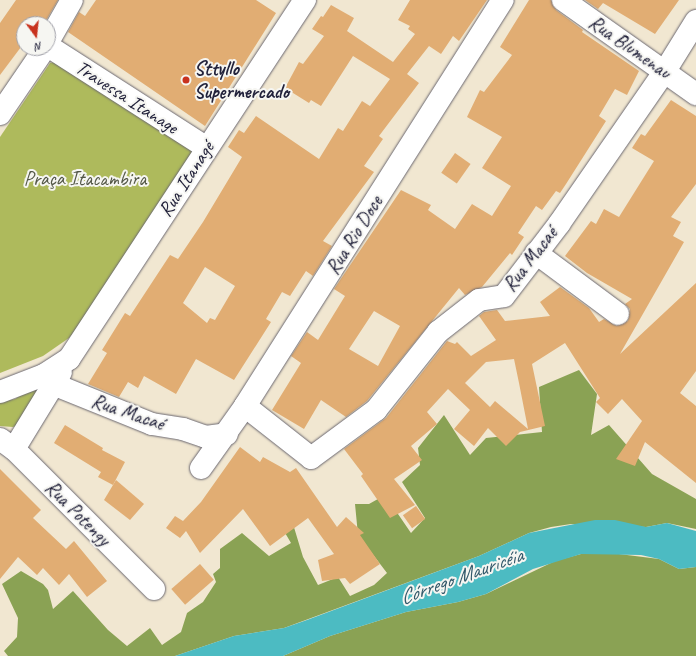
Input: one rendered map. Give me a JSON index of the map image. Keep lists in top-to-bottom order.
{
  "streets": {
    "street": [
      "Rua Blumenau",
      "Travessa Itanage",
      "Rua Itanagé",
      "Rua Rio Doce",
      "Rua Macaé",
      "Rua Potengy"
    ]
  },
  "crossings": [
    ["Rua Blumenau", "Rua Macaé"],
    ["Travessa Itanage", "Rua Itanagé"],
    ["Rua Itanagé", "Rua Macaé"],
    ["Rua Itanagé", "Rua Potengy"],
    ["Rua Rio Doce", "Rua Macaé"]
  ],
  "water": ["Córrego Mauricéia"],
  "parks": ["Praça Itacambira"],
  "places": ["Sttyllo Supermercado"],
  "north": "bottom"
}
